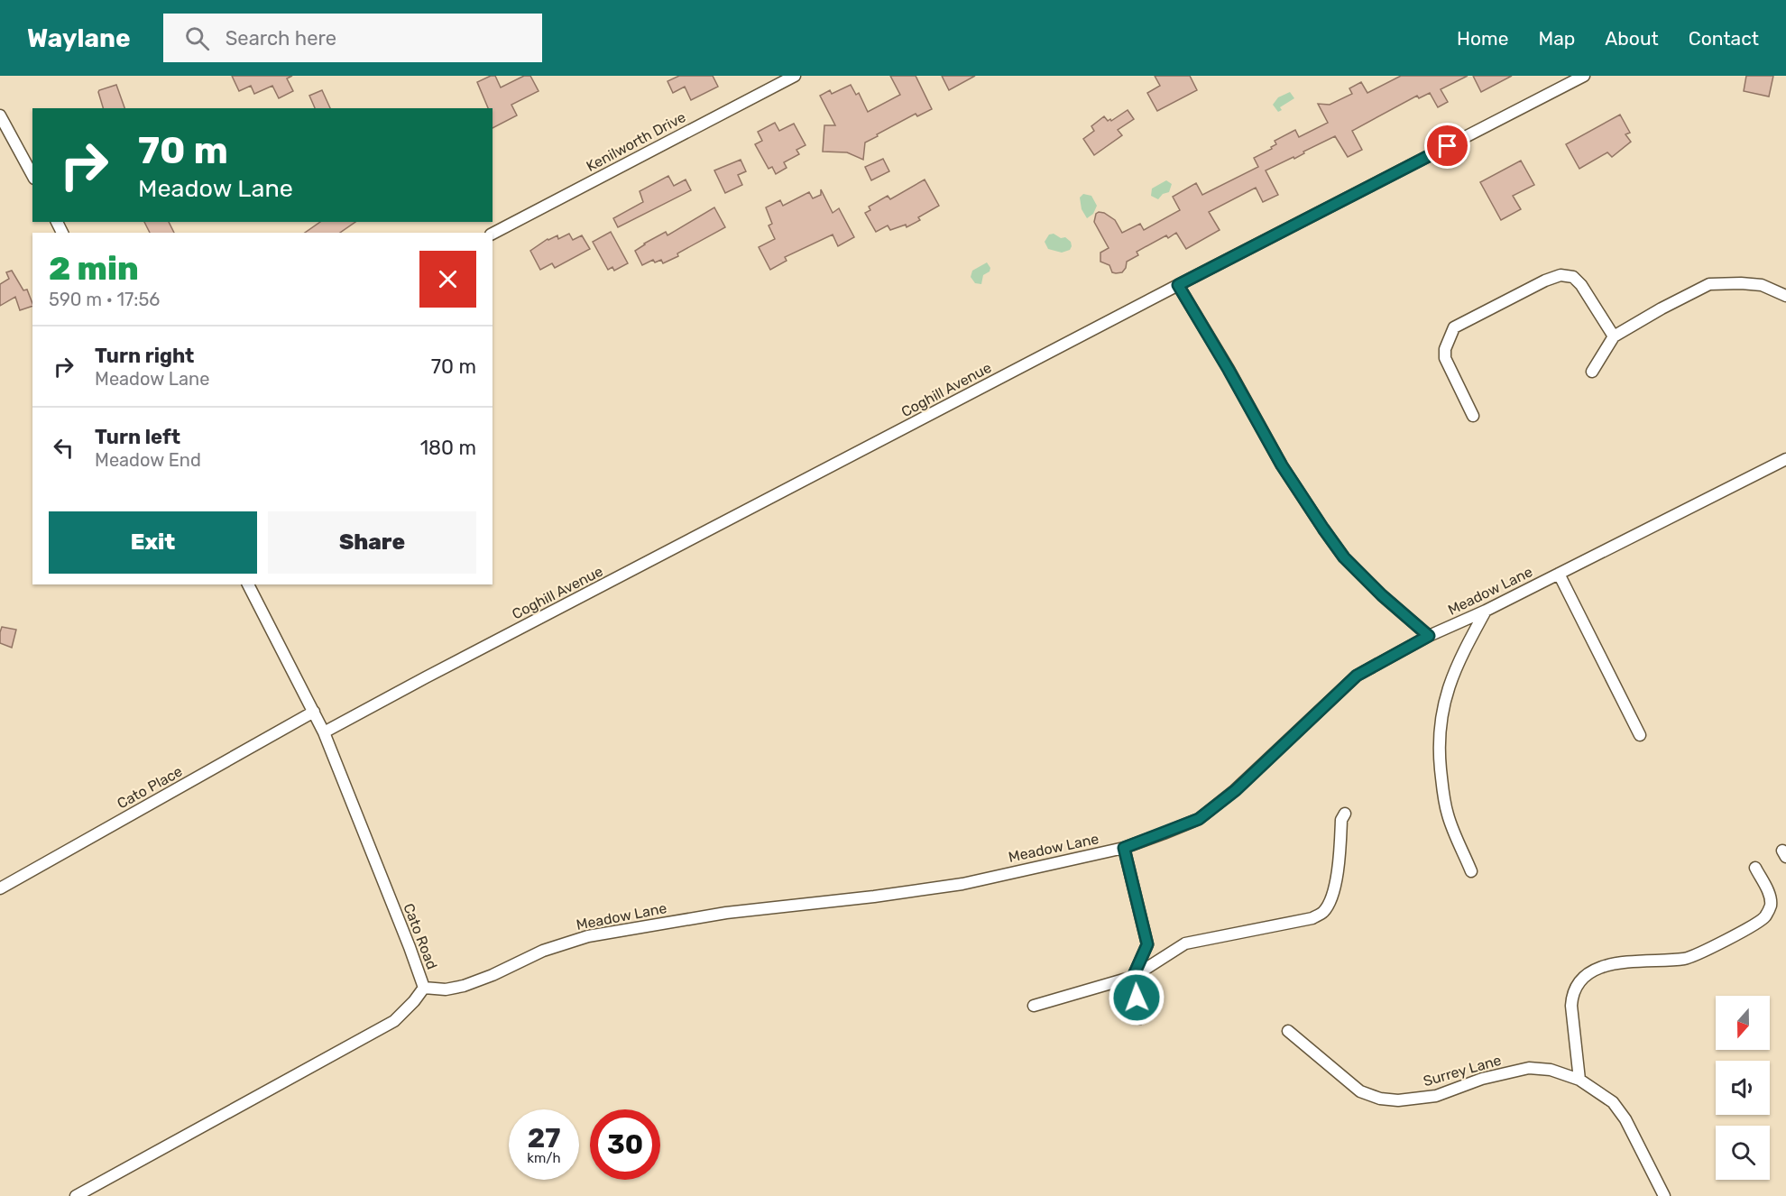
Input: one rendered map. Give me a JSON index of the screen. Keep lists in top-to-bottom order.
{
  "streets": {
    "street": [
      "Kenilworth Drive",
      "Coghill Avenue",
      "Meadow Lane",
      "Cato Place",
      "Cato Road",
      "Surrey Lane"
    ]
  },
  "crossings": [
    ["Coghill Avenue", "Cato Road"],
    ["Meadow Lane", "Cato Road"],
    ["Cato Place", "Cato Road"]
  ],
  "north": "bottom",
  "page": {
    "header": "Waylane",
    "search": "Search here",
    "nav": [
      "Home",
      "Map",
      "About",
      "Contact"
    ],
    "turn": ["70 m", "Meadow Lane"],
    "heading": ["2 min", "590 m · 17:56"],
    "list": [
      {
        "name": "Turn right",
        "note": "Meadow Lane",
        "value": "70 m"
      },
      {
        "name": "Turn left",
        "note": "Meadow End",
        "value": "180 m"
      }
    ],
    "buttons": ["Exit", "Share"],
    "speed": "27 km/h",
    "limit": "30"
  }
}
